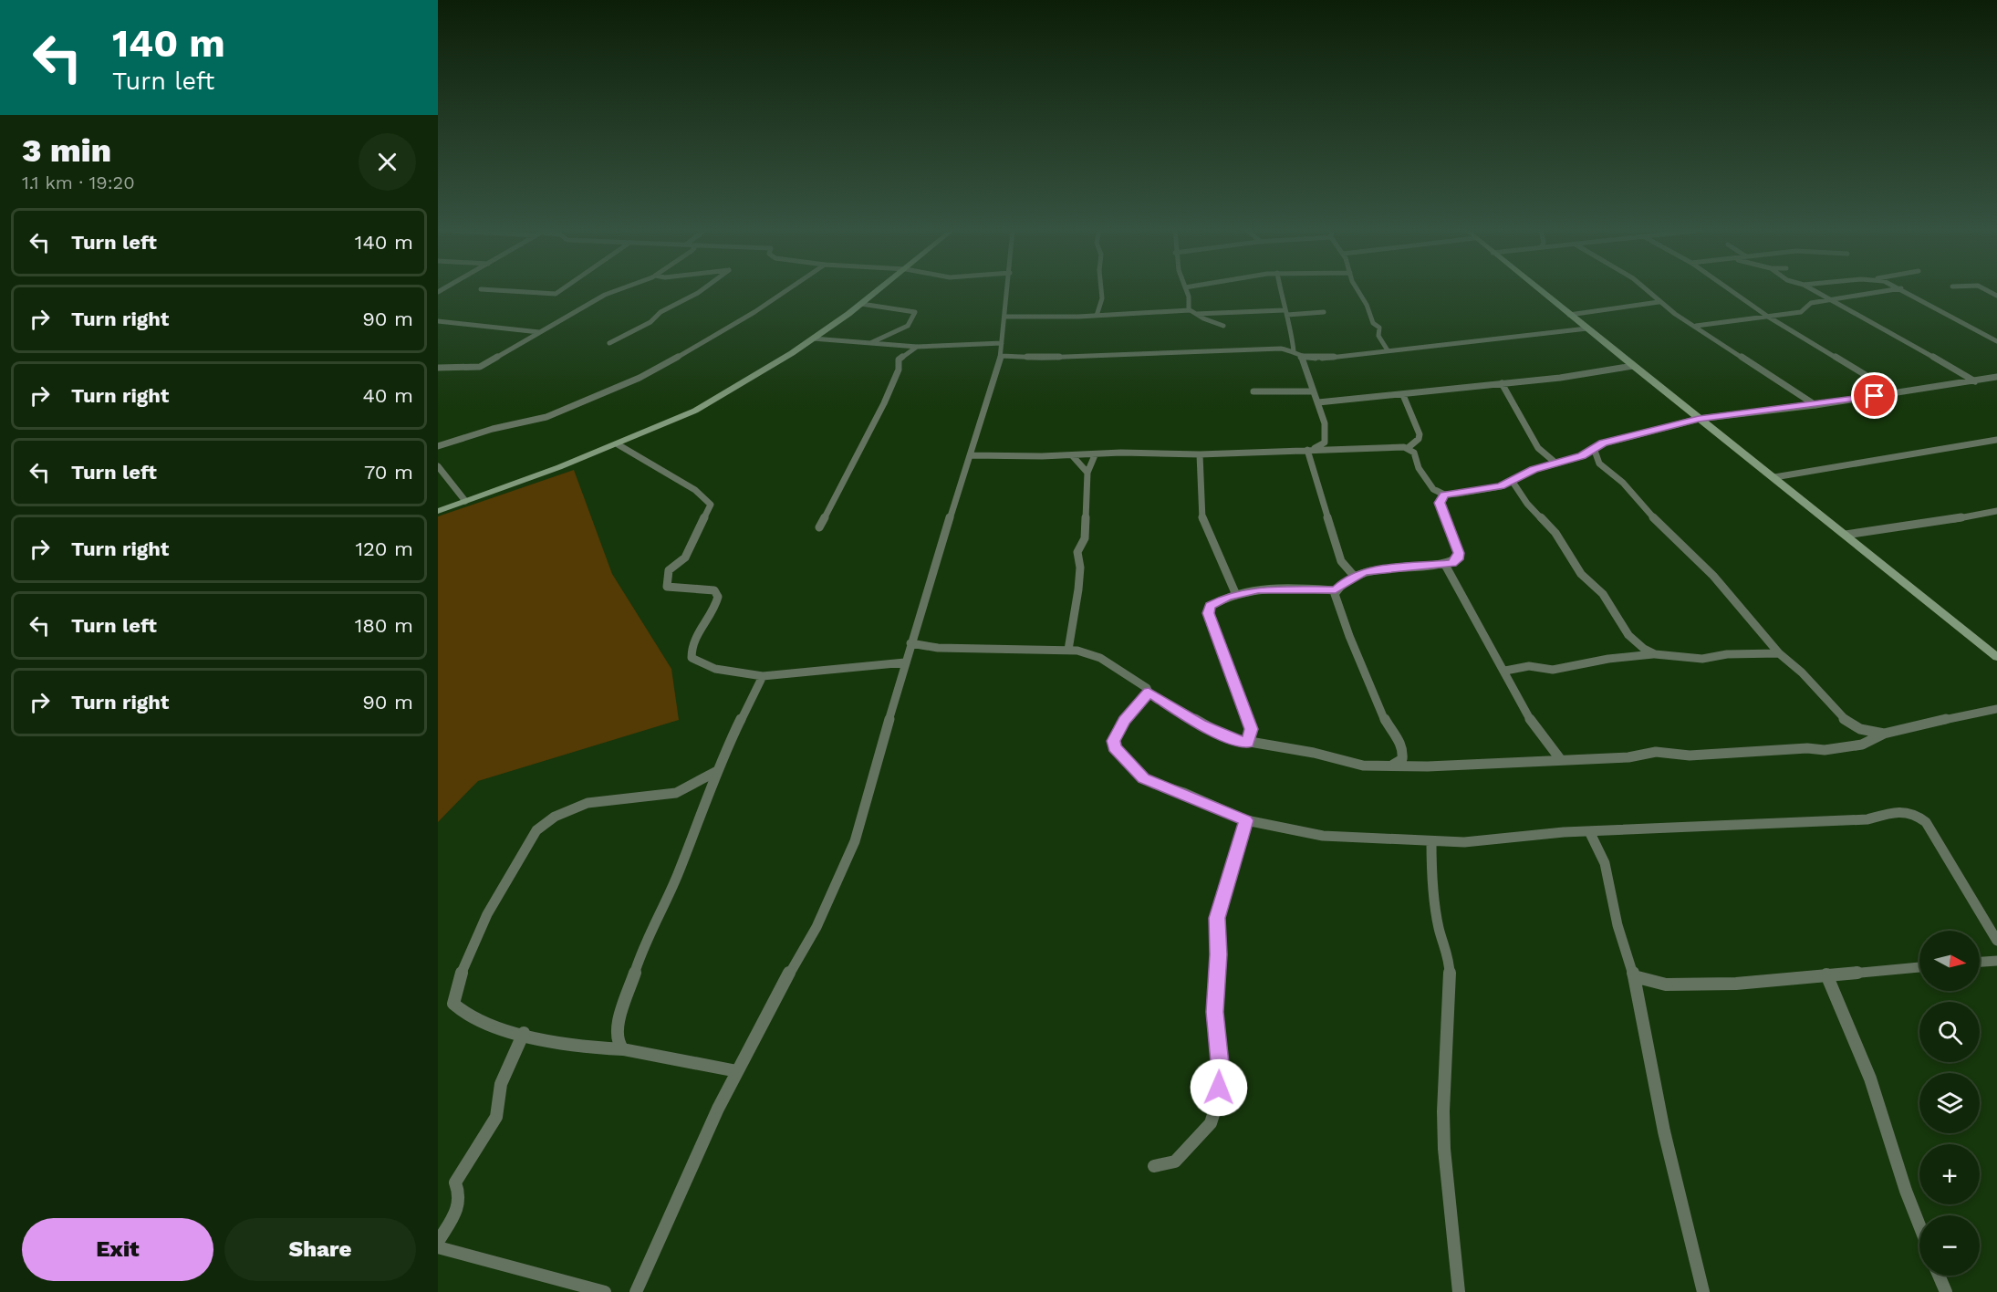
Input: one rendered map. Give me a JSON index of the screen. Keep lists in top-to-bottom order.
{
  "north": "right",
  "page": {
    "turn": ["140 m", "Turn left"],
    "heading": ["3 min", "1.1 km · 19:20"],
    "list": [
      {
        "name": "Turn left",
        "value": "140 m"
      },
      {
        "name": "Turn right",
        "value": "90 m"
      },
      {
        "name": "Turn right",
        "value": "40 m"
      },
      {
        "name": "Turn left",
        "value": "70 m"
      },
      {
        "name": "Turn right",
        "value": "120 m"
      },
      {
        "name": "Turn left",
        "value": "180 m"
      },
      {
        "name": "Turn right",
        "value": "90 m"
      }
    ],
    "map_buttons": ["+", "−"],
    "buttons": ["Exit", "Share"]
  }
}
